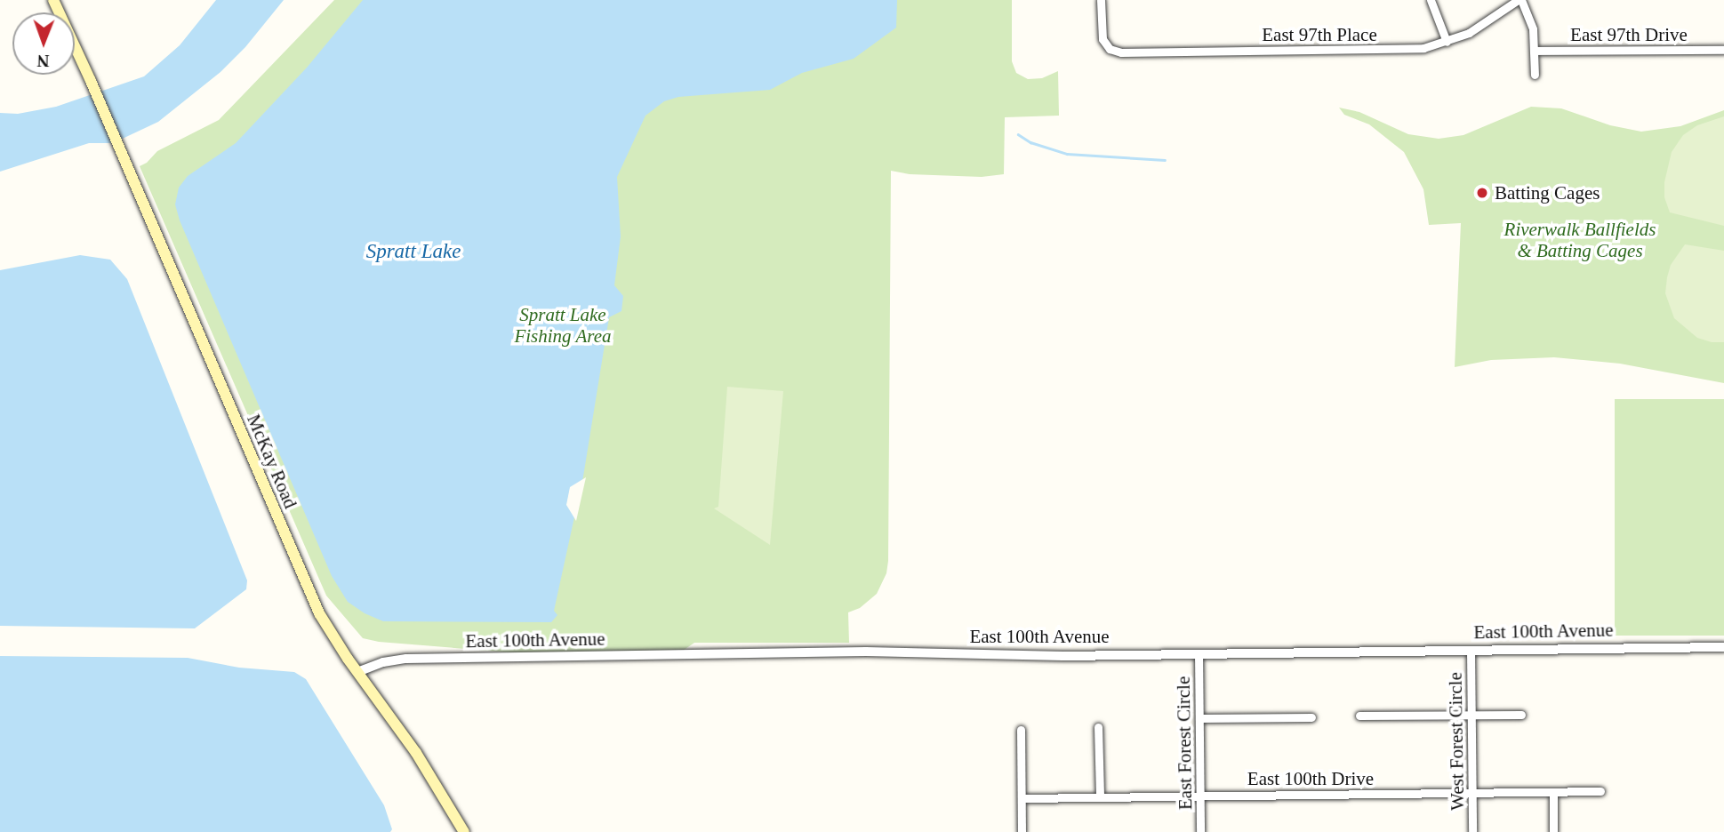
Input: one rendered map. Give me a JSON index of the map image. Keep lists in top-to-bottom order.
{
  "streets": {
    "main road": ["McKay Road"],
    "street": [
      "East 97th Place",
      "East 97th Drive",
      "East 100th Avenue",
      "West Forest Circle",
      "East Forest Circle",
      "East 100th Drive"
    ]
  },
  "crossings": [
    ["McKay Road", "East 100th Avenue"],
    ["East 100th Avenue", "West Forest Circle"],
    ["East 100th Avenue", "East Forest Circle"],
    ["West Forest Circle", "East 100th Drive"],
    ["East Forest Circle", "East 100th Drive"]
  ],
  "water": ["Spratt Lake"],
  "parks": ["Riverwalk Ballfields & Batting Cages", "Spratt Lake Fishing Area"],
  "places": ["Batting Cages"],
  "north": "bottom"
}
